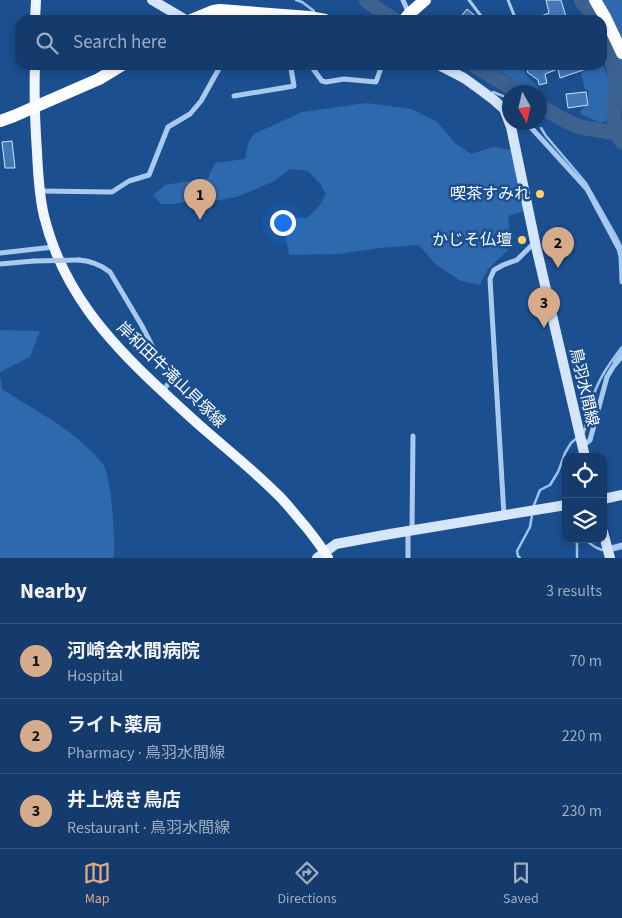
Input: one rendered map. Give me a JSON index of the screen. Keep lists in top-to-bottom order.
{
  "streets": {
    "main road": ["岸和田牛滝山貝塚線"],
    "street": ["鳥羽水間線"]
  },
  "places": ["喫茶すみれ", "かじそ仏壇"],
  "north": "bottom",
  "page": {
    "search": "Search here",
    "pins": ["1", "2", "3"],
    "heading": ["Nearby", "3 results"],
    "list": [
      {
        "mark": "1",
        "name": "河崎会水間病院",
        "note": "Hospital",
        "value": "70 m"
      },
      {
        "mark": "2",
        "name": "ライト薬局",
        "note": "Pharmacy · 鳥羽水間線",
        "value": "220 m"
      },
      {
        "mark": "3",
        "name": "井上焼き鳥店",
        "note": "Restaurant · 鳥羽水間線",
        "value": "230 m"
      }
    ],
    "nav": ["Map", "Directions", "Saved"]
  }
}
